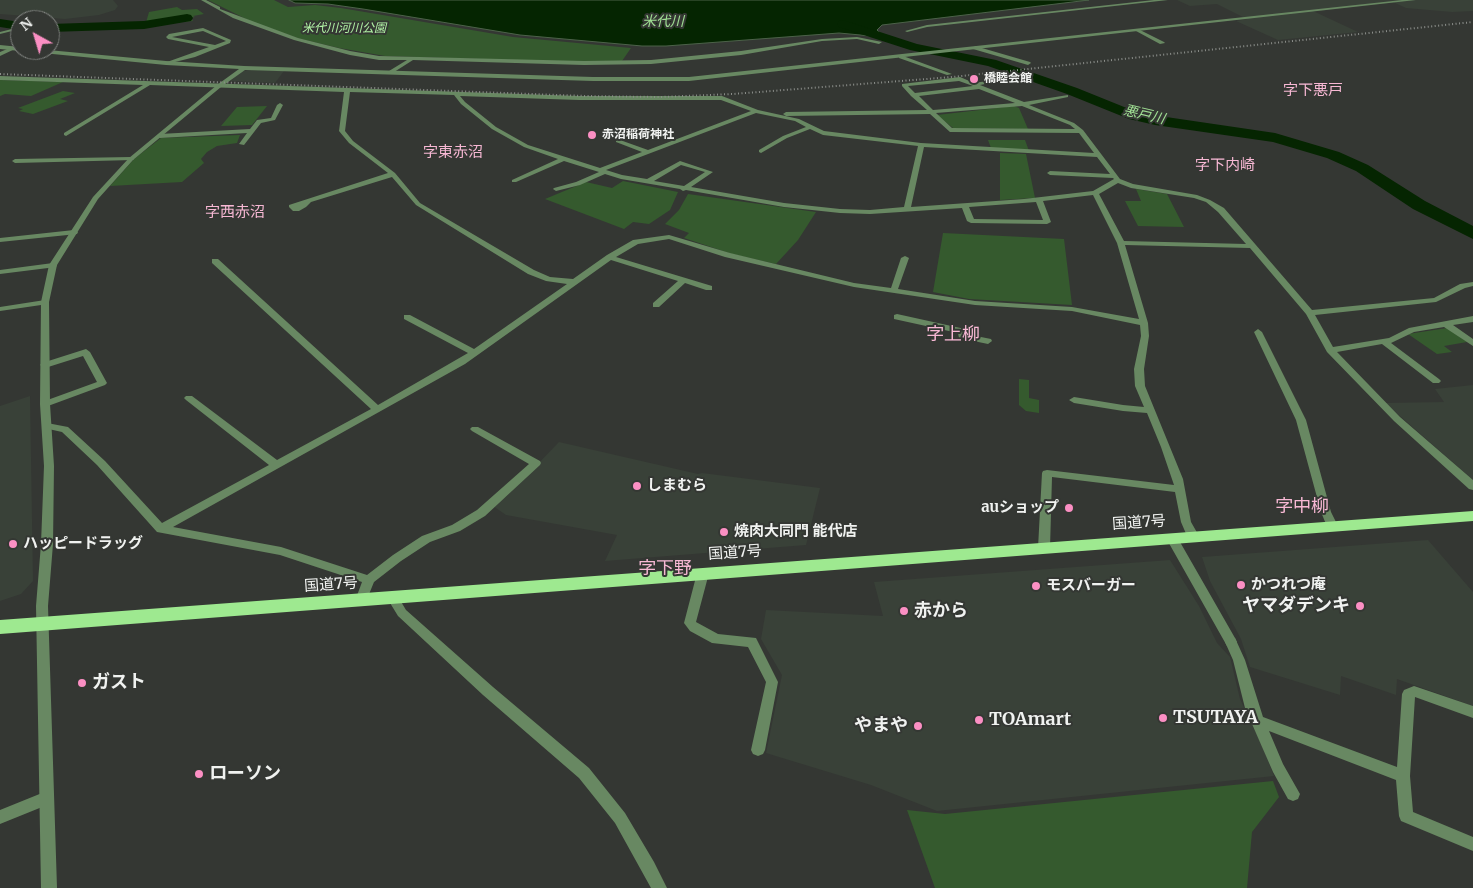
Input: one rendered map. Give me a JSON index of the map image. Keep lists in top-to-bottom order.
{
  "streets": {
    "highway": ["国道7号"]
  },
  "districts": [
    "字下悪戸",
    "字東赤沼",
    "字下内崎",
    "字西赤沼",
    "字上柳",
    "字中柳",
    "字下野"
  ],
  "water": ["米代川", "悪戸川"],
  "parks": ["米代川河川公園"],
  "places": [
    "橋睦会館",
    "赤沼稲荷神社",
    "しまむら",
    "auショップ",
    "焼肉大同門 能代店",
    "ハッピードラッグ",
    "かつれつ庵",
    "モスバーガー",
    "ヤマダデンキ",
    "赤から",
    "ガスト",
    "TSUTAYA",
    "TOAmart",
    "やまや",
    "ローソン"
  ],
  "north": "top left"
}
